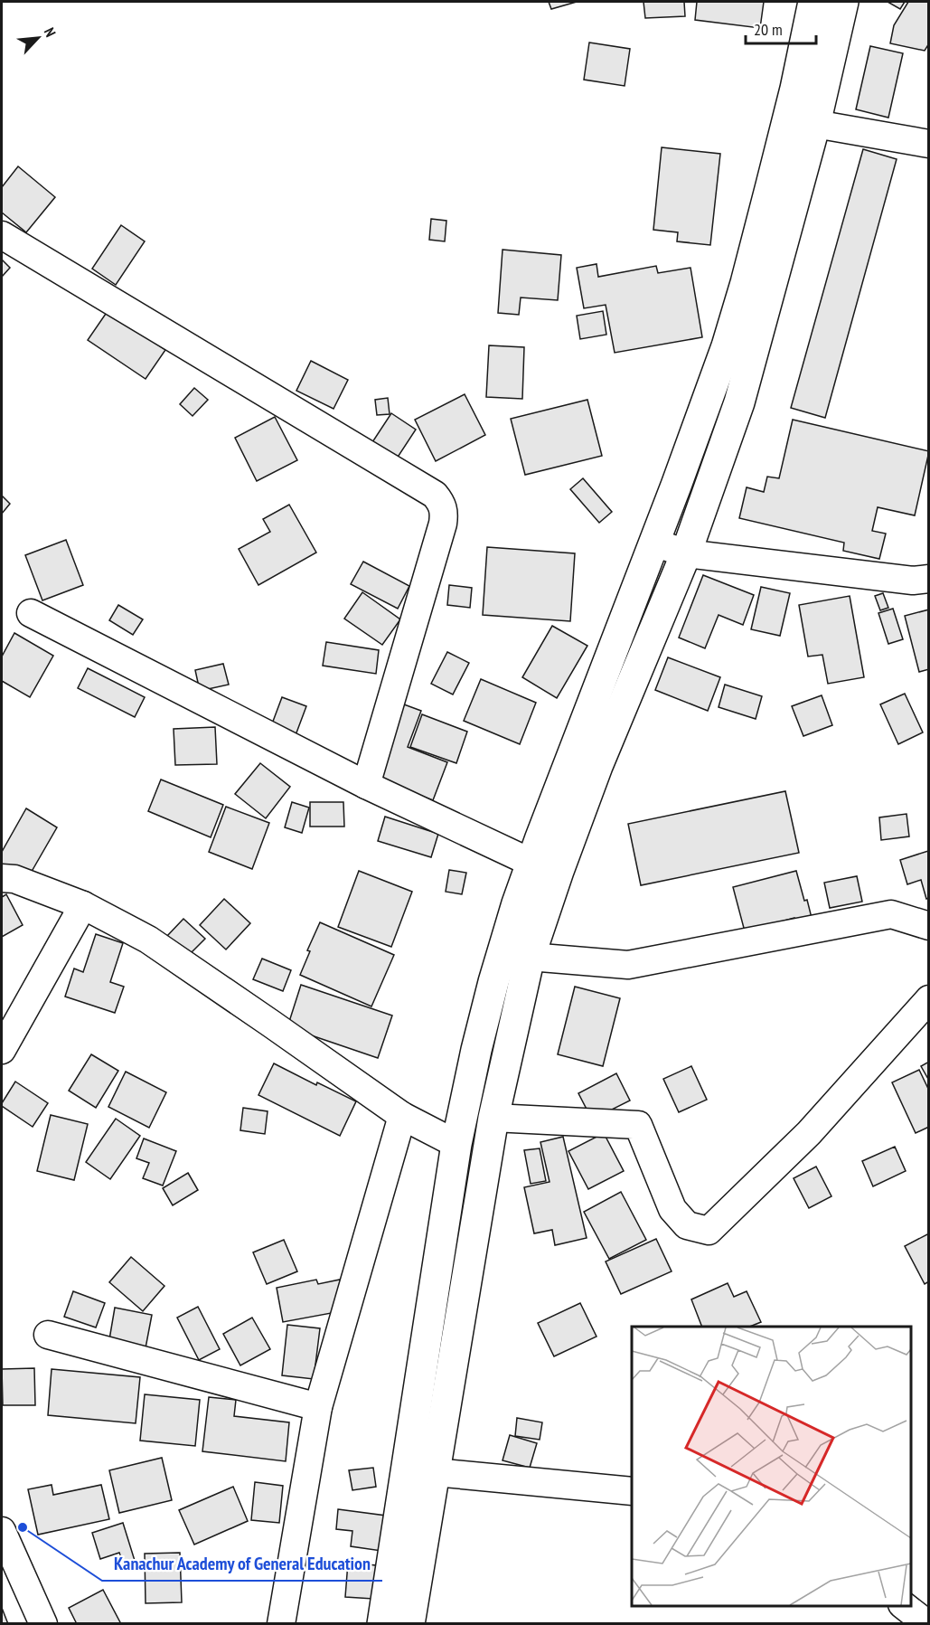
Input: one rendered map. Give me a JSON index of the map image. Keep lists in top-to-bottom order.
{
  "places": ["Kanachur Academy of General Education"],
  "scale_bar": "20 m",
  "north": "top right"
}
